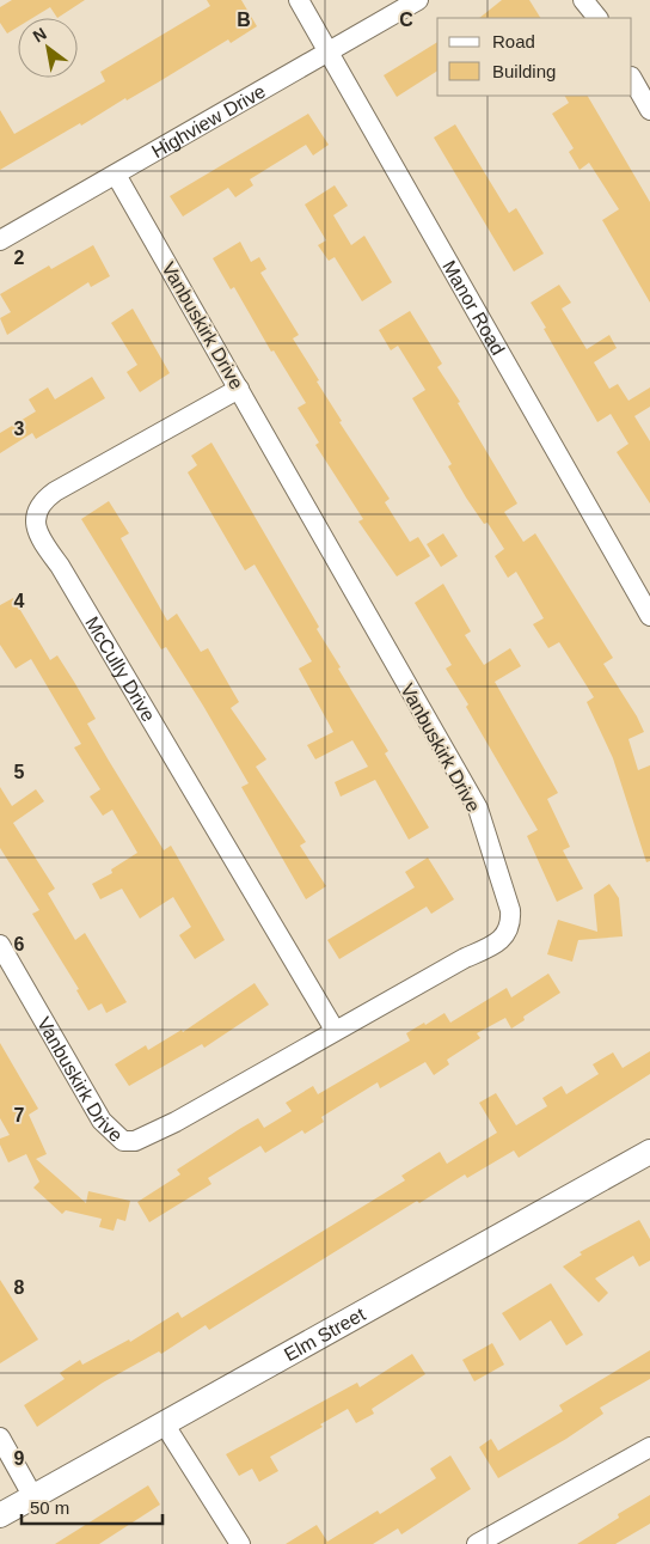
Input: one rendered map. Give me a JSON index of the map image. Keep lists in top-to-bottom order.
{
  "streets": {
    "main road": ["Elm Street"],
    "street": [
      "Highview Drive",
      "Manor Road",
      "Vanbuskirk Drive",
      "McCully Drive"
    ]
  },
  "crossings": [
    ["Highview Drive", "Manor Road"],
    ["Highview Drive", "Vanbuskirk Drive"],
    ["Vanbuskirk Drive", "McCully Drive"]
  ],
  "legend": ["Road", "Building"],
  "scale_bar": "50 m",
  "north": "top left",
  "grid": {
    "columns": ["B", "C"],
    "rows": [
      "2",
      "3",
      "4",
      "5",
      "6",
      "7",
      "8",
      "9"
    ]
  }
}
